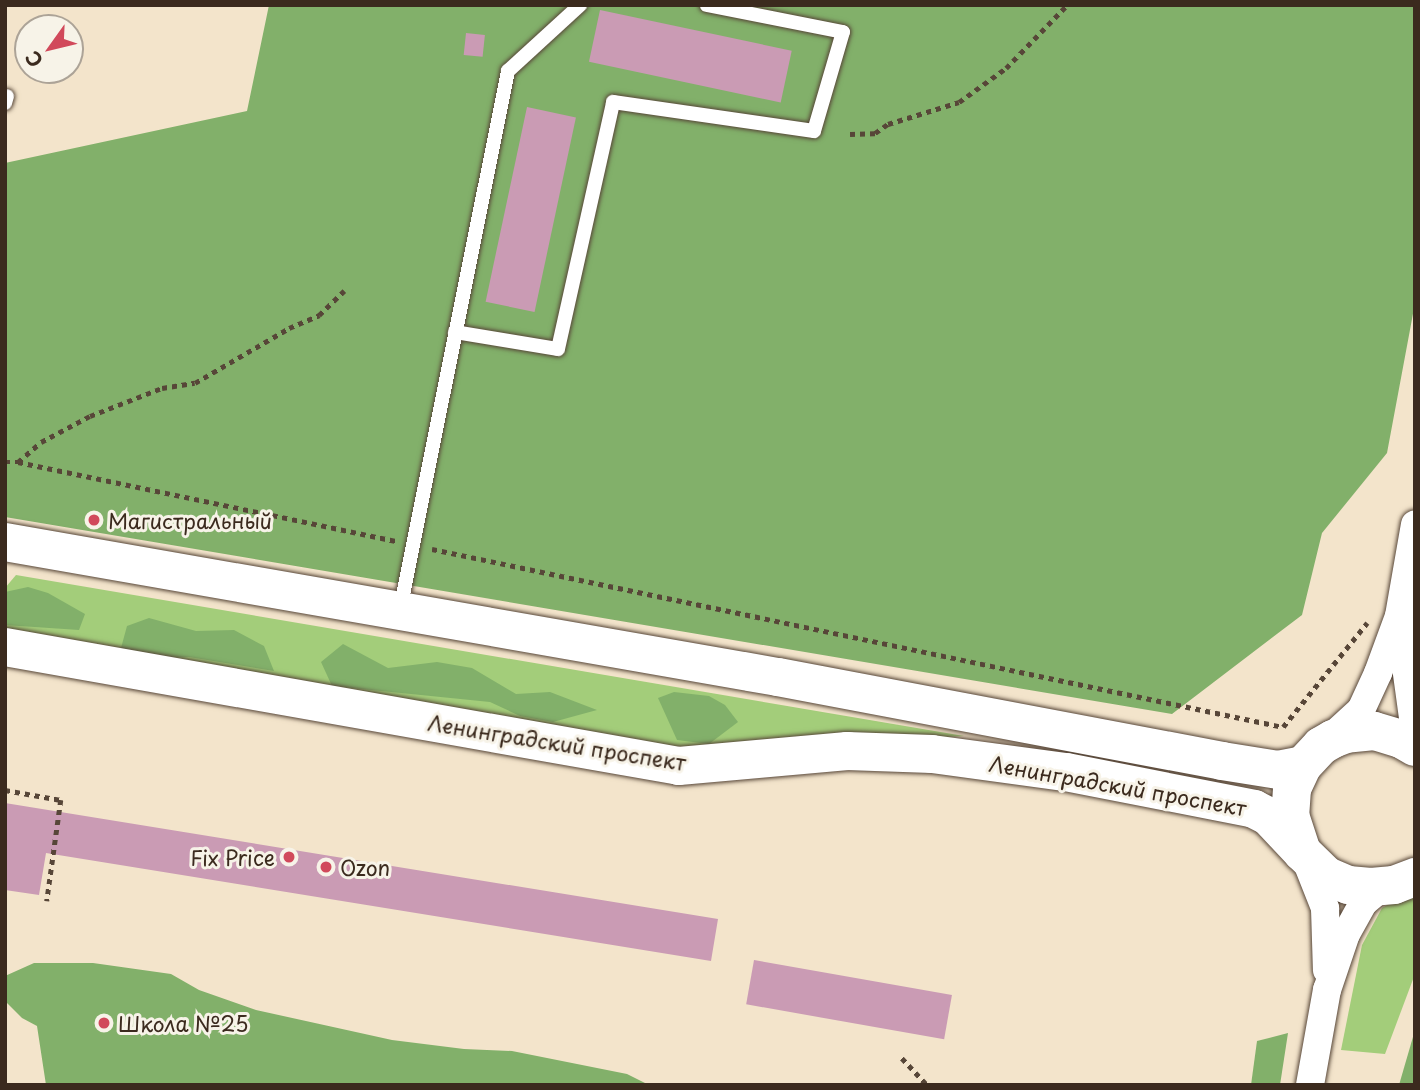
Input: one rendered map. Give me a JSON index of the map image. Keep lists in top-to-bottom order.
{
  "streets": {
    "main road": ["Ленинградский проспект"]
  },
  "places": [
    "Магистральный",
    "Fix Price",
    "Ozon",
    "Школа №25"
  ],
  "north": "bottom left"
}
